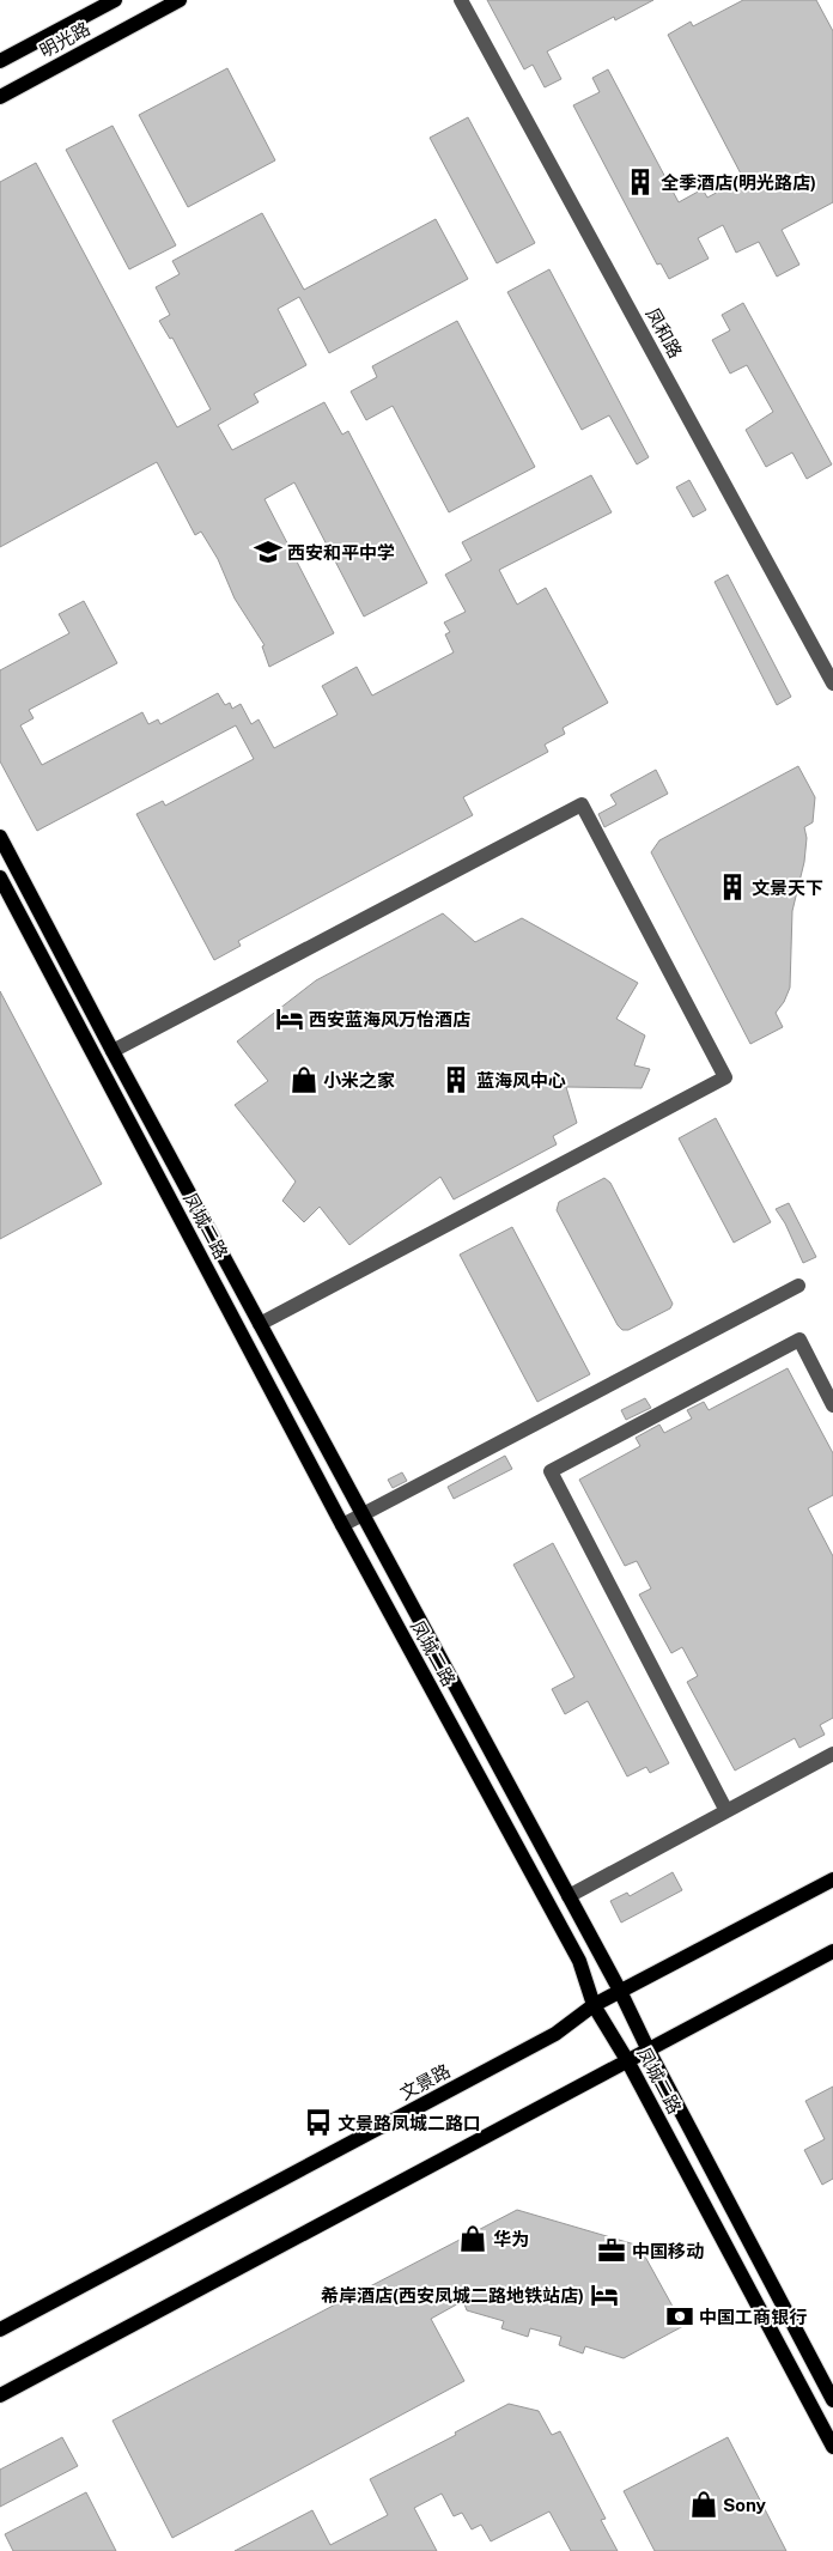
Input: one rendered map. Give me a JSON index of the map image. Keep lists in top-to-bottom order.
{
  "streets": {
    "main road": ["明光路", "凤城二路", "文景路"],
    "street": ["凤和路"]
  },
  "crossings": [
    ["凤城二路", "文景路"]
  ],
  "places": {
    "building": ["全季酒店(明光路店)", "文景天下", "蓝海风中心"],
    "school or university": ["西安和平中学"],
    "hotel": ["西安蓝海风万怡酒店", "希岸酒店(西安凤城二路地铁站店)"],
    "shop": ["小米之家", "华为", "Sony"],
    "bus stop": ["文景路凤城二路口"],
    "office": ["中国移动"],
    "bank": ["中国工商银行"]
  }
}
